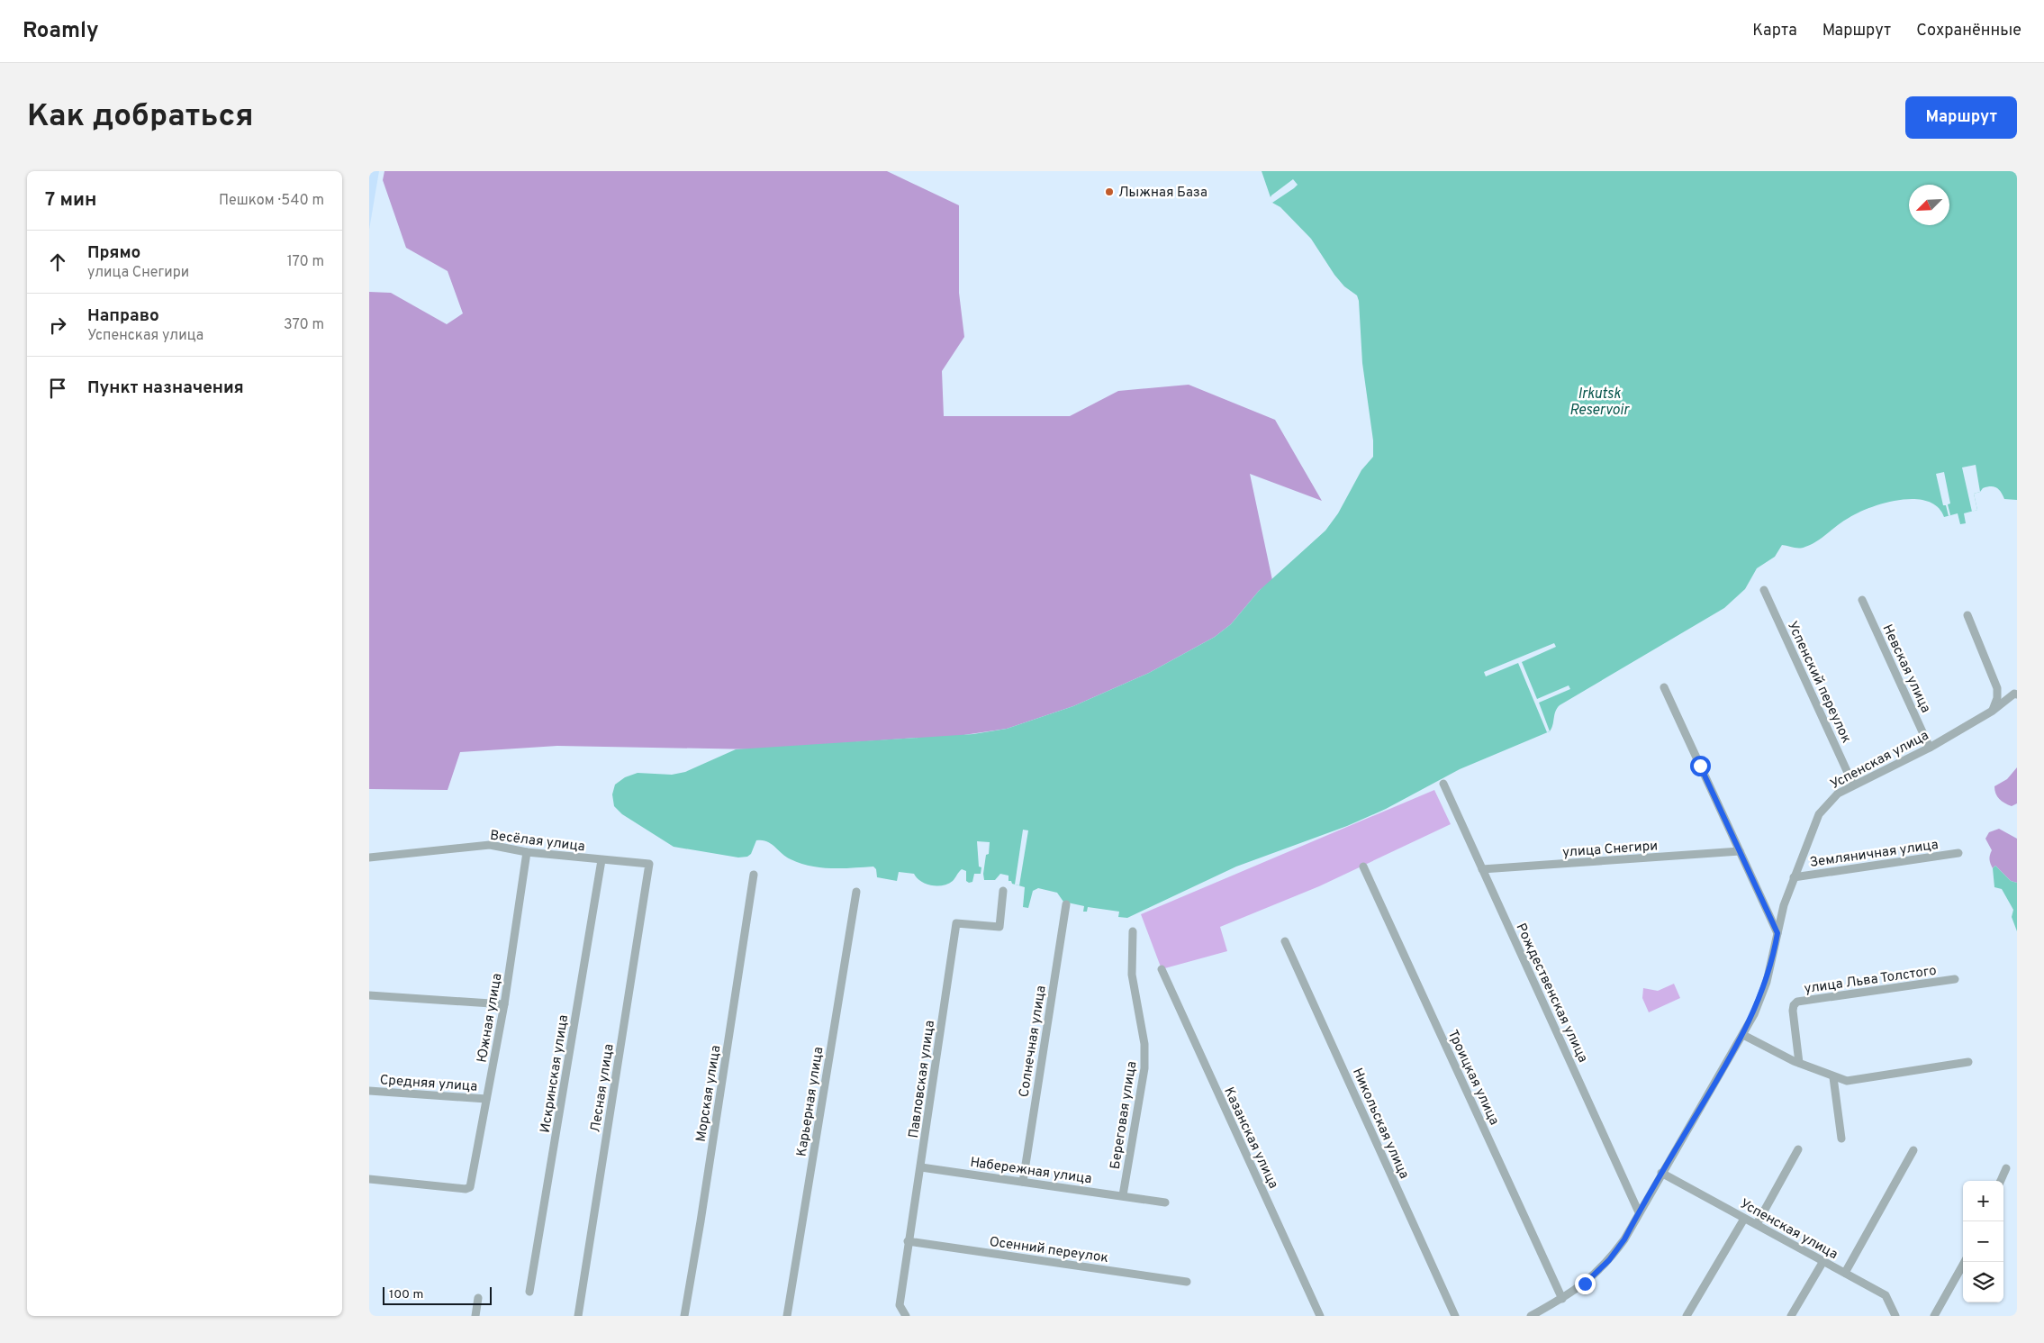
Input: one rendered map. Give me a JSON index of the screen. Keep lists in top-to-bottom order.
{
  "streets": {
    "street": [
      "Невская улица",
      "Успенский переулок",
      "Успенская улица",
      "Весёлая улица",
      "улица Снегири",
      "Земляничная улица",
      "улица Льва Толстого",
      "Рождественская улица",
      "Южная улица",
      "Солнечная улица",
      "Искринская улица",
      "Троицкая улица",
      "Павловская улица",
      "Средняя улица",
      "Лесная улица",
      "Морская улица",
      "Карьерная улица",
      "Береговая улица",
      "Никольская улица",
      "Казанская улица",
      "Набережная улица",
      "Осенний переулок"
    ]
  },
  "crossings": [
    ["Невская улица", "Успенская улица"],
    ["Успенский переулок", "Успенская улица"],
    ["Успенская улица", "Земляничная улица"],
    ["Успенская улица", "Рождественская улица"],
    ["Успенская улица", "Троицкая улица"],
    ["Весёлая улица", "Южная улица"],
    ["Весёлая улица", "Искринская улица"],
    ["Весёлая улица", "Лесная улица"],
    ["улица Снегири", "Рождественская улица"],
    ["Южная улица", "Средняя улица"],
    ["Солнечная улица", "Набережная улица"],
    ["Павловская улица", "Набережная улица"],
    ["Павловская улица", "Осенний переулок"],
    ["Береговая улица", "Набережная улица"]
  ],
  "water": ["Irkutsk Reservoir"],
  "places": ["Лыжная База"],
  "scale_bar": "100 m",
  "north": "bottom left",
  "page": {
    "header": "Roamly",
    "nav": ["Карта", "Маршрут", "Сохранённые"],
    "buttons": "Маршрут",
    "title": "Как добраться",
    "heading": ["7 мин", "Пешком · 540 m"],
    "list": [
      ["Прямо", "улица Снегири", "170 m"],
      ["Направо", "Успенская улица", "370 m"],
      "Пункт назначения"
    ],
    "map_buttons": ["+", "−"],
    "scale": "100 m"
  }
}
